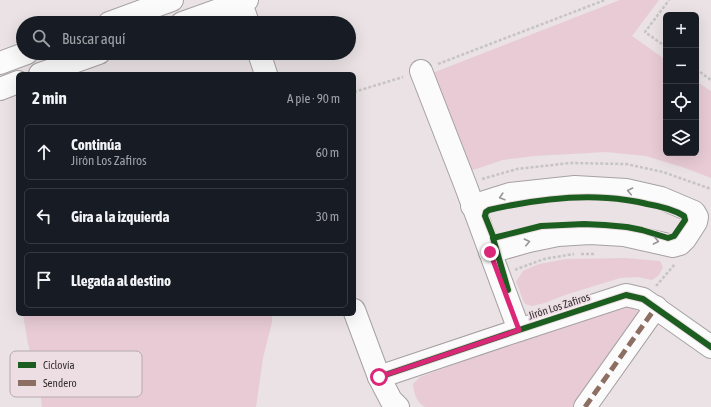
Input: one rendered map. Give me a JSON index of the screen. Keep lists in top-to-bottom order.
{
  "streets": {
    "street": ["Jirón Los Zafiros"]
  },
  "legend": ["Ciclovía", "Sendero"],
  "page": {
    "map_buttons": ["+", "−"],
    "search": "Buscar aquí",
    "heading": ["2 min", "A pie · 90 m"],
    "list": [
      ["Continúa", "Jirón Los Zafiros", "60 m"],
      ["Gira a la izquierda", "30 m"],
      "Llegada al destino"
    ]
  }
}
